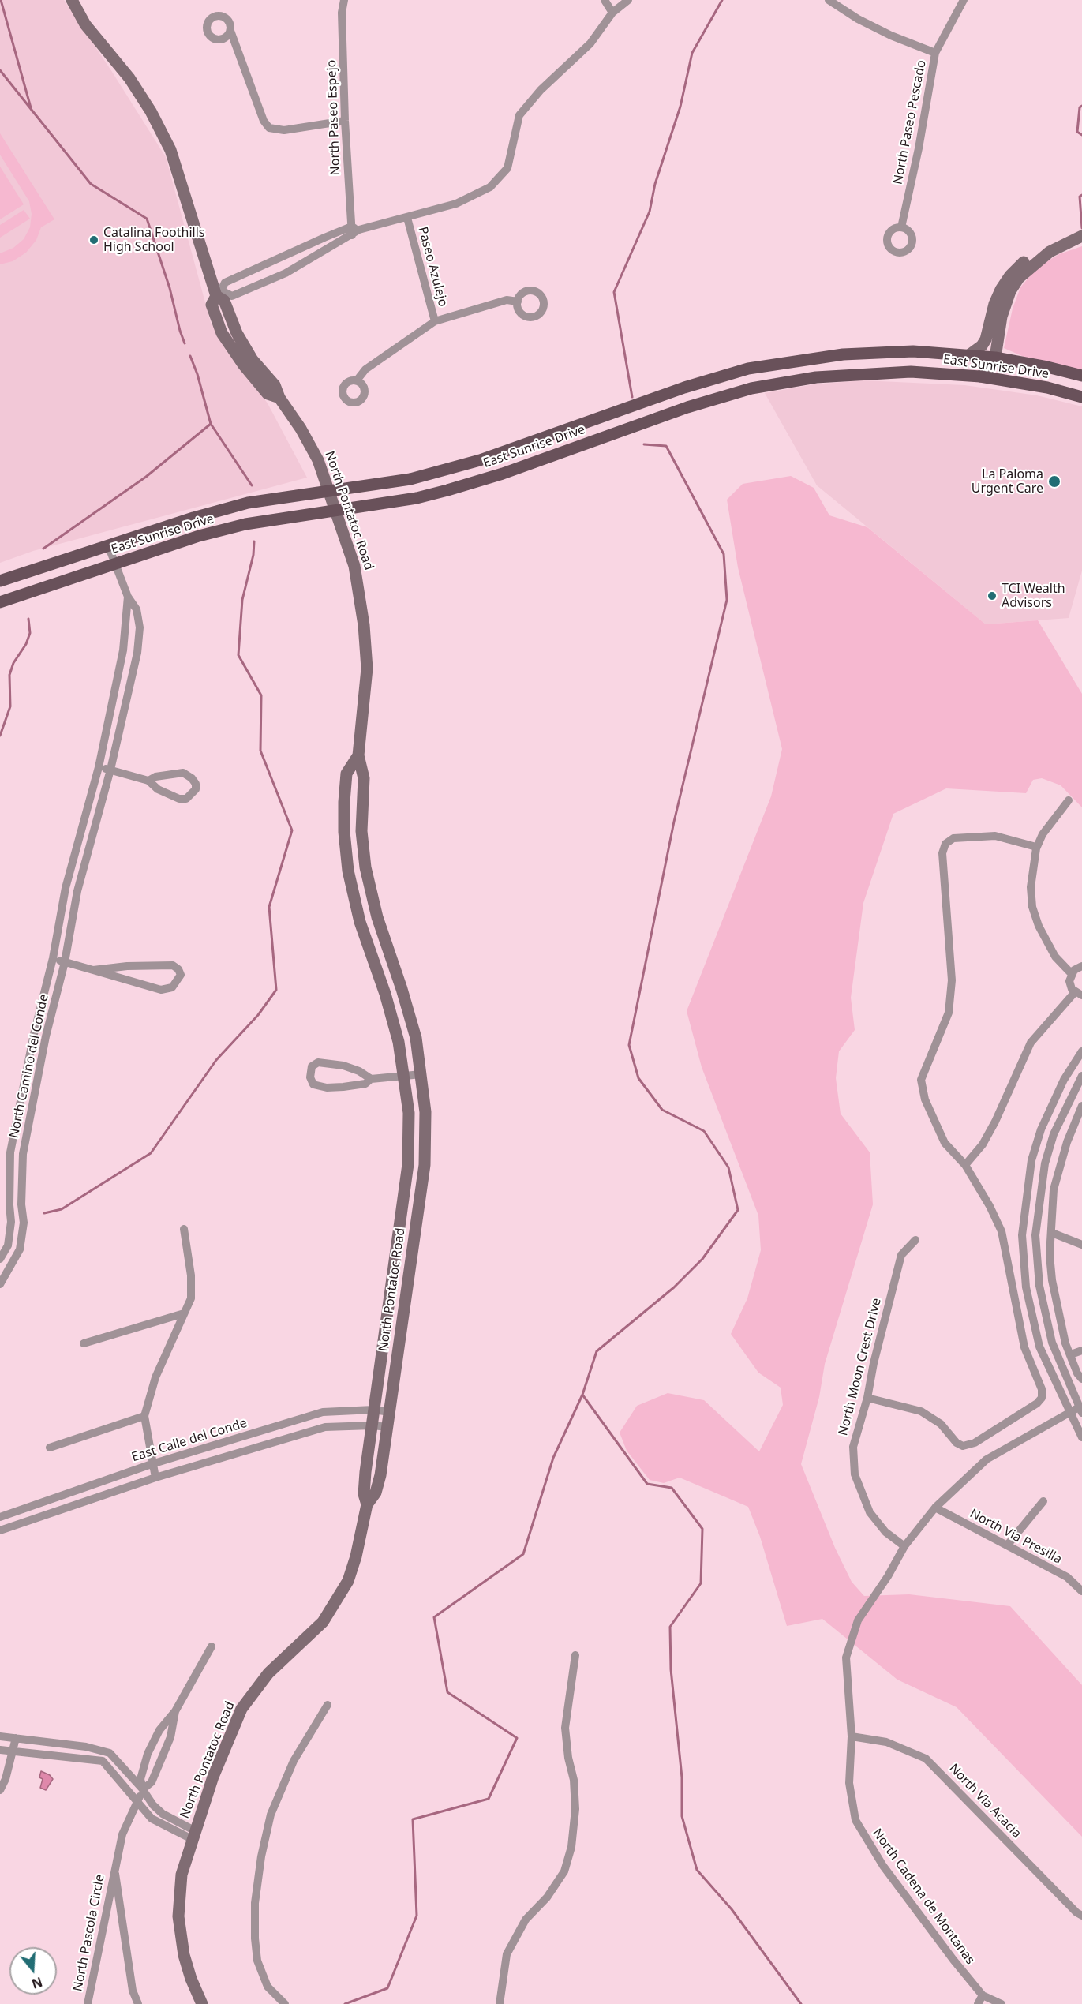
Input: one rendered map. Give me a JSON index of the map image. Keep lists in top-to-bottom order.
{
  "streets": {
    "main road": ["East Sunrise Drive"],
    "street": [
      "North Paseo Espejo",
      "North Paseo Pescado",
      "Paseo Azulejo",
      "North Pontatoc Road",
      "North Camino del Conde",
      "North Moon Crest Drive",
      "East Calle del Conde",
      "North Via Presilla",
      "North Via Acacia",
      "North Cadena de Montanas",
      "North Pascola Circle"
    ]
  },
  "crossings": [
    ["East Sunrise Drive", "North Pontatoc Road"],
    ["East Sunrise Drive", "North Camino del Conde"],
    ["North Pontatoc Road", "East Calle del Conde"],
    ["North Moon Crest Drive", "North Cadena de Montanas"],
    ["North Via Presilla", "North Cadena de Montanas"],
    ["North Via Acacia", "North Cadena de Montanas"]
  ],
  "places": ["Catalina Foothills High School", "La Paloma Urgent Care", "TCI Wealth Advisors"],
  "north": "bottom"
}
